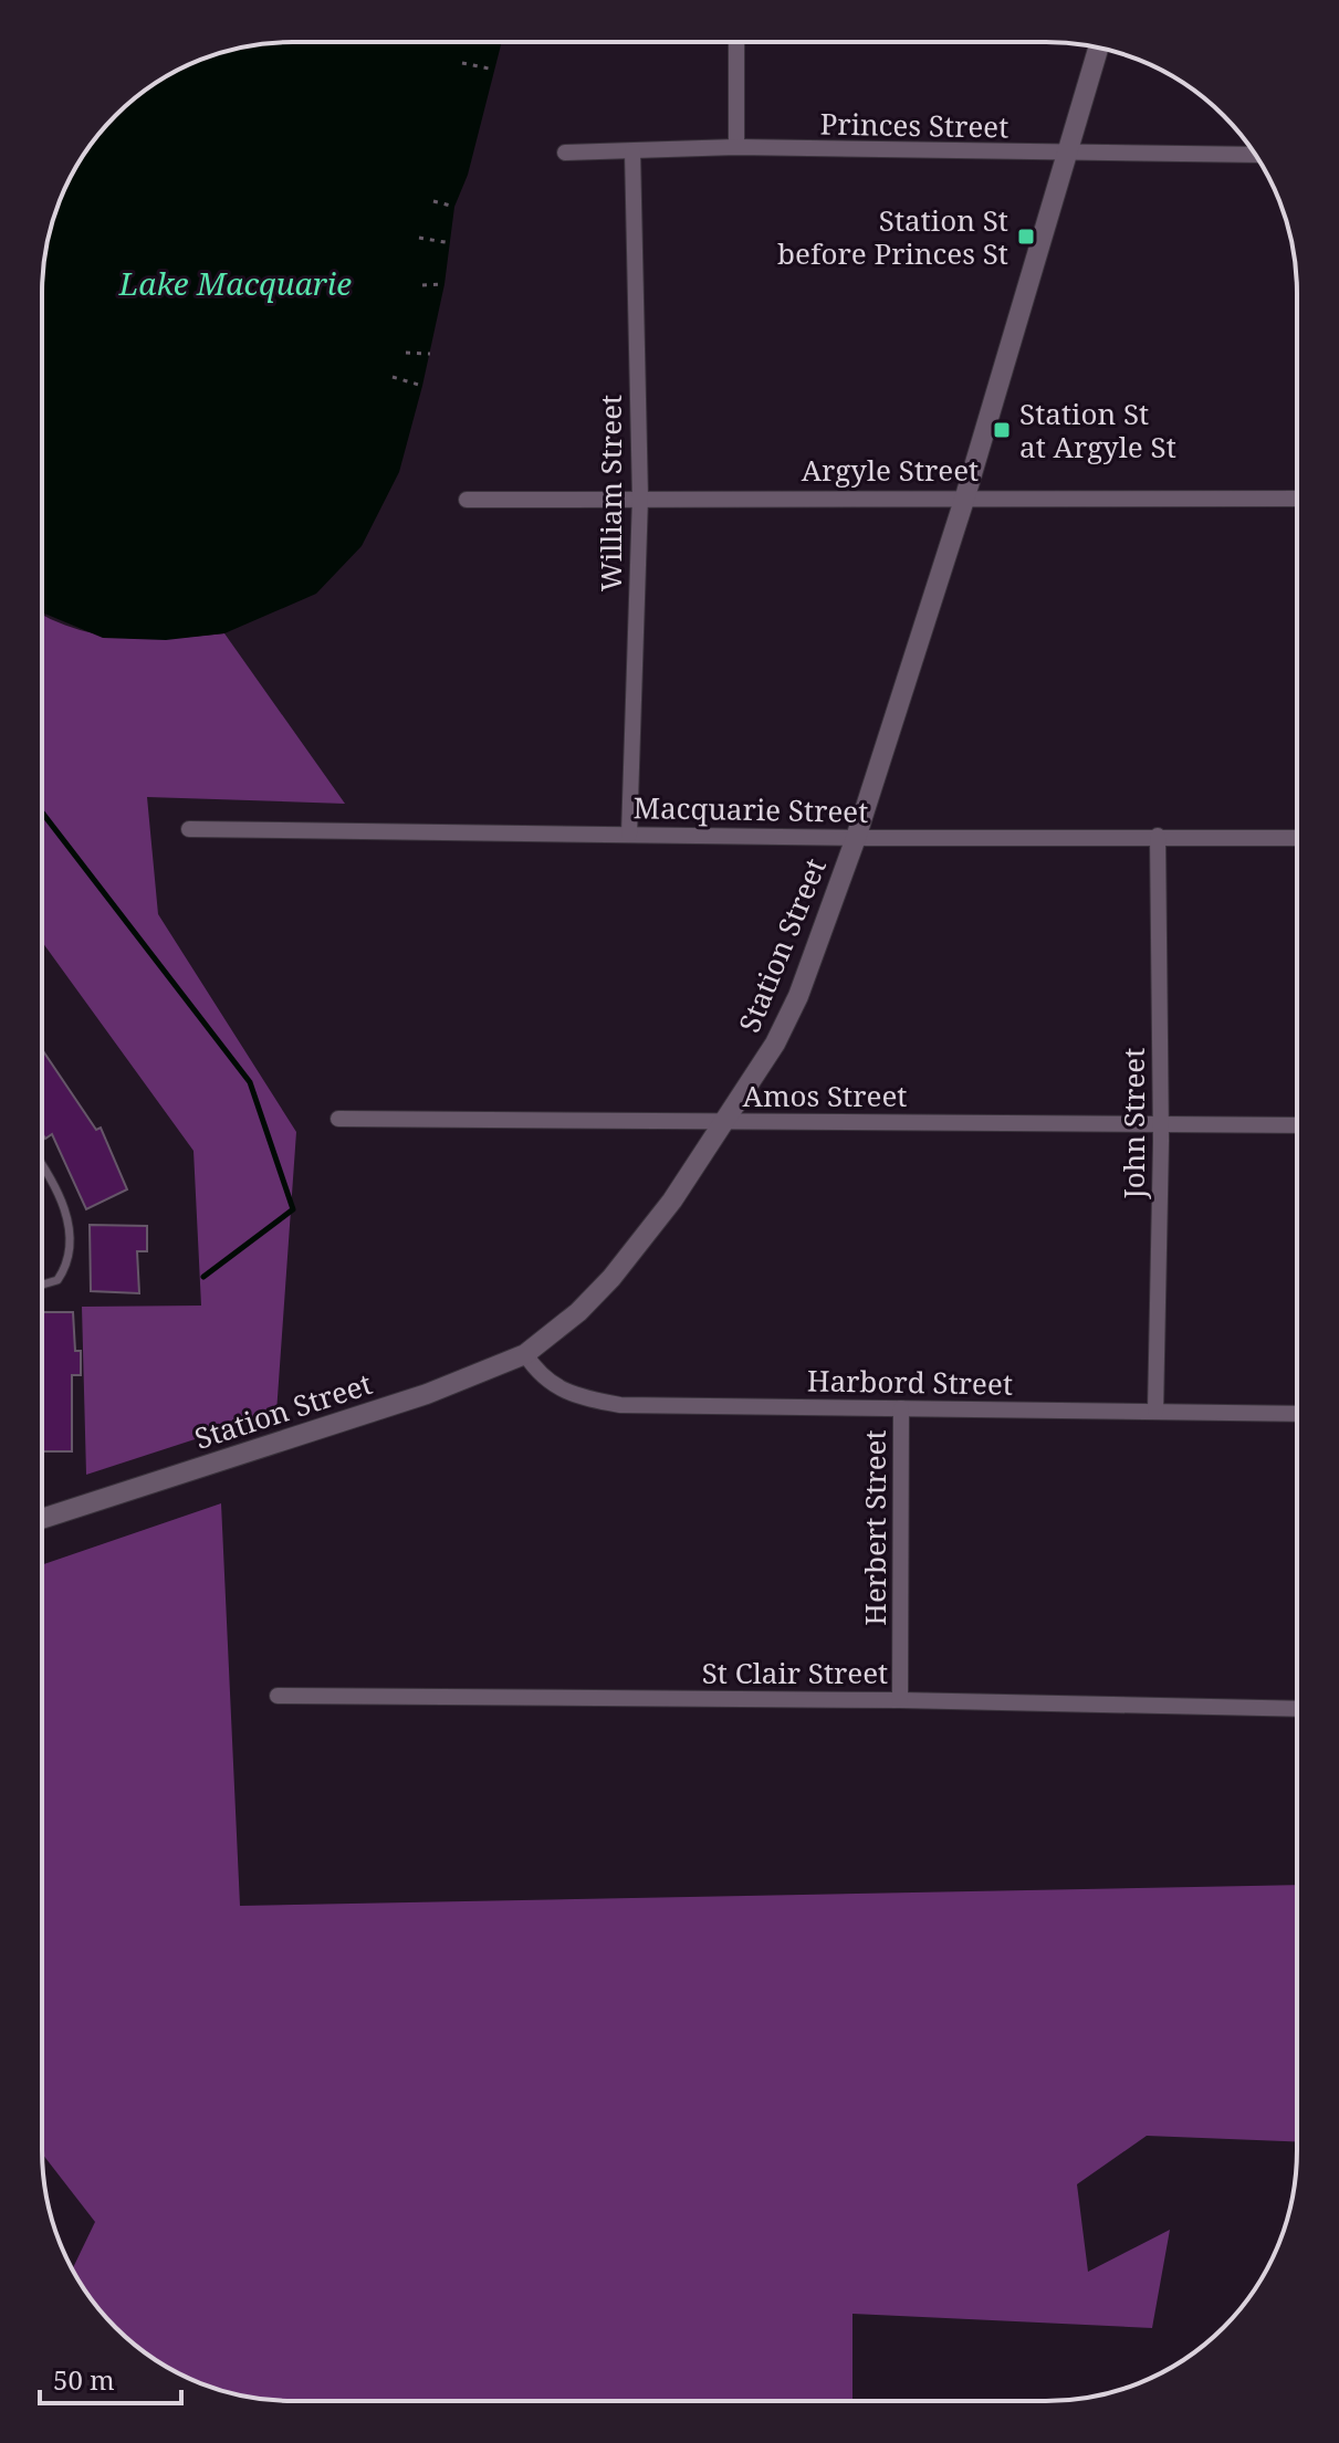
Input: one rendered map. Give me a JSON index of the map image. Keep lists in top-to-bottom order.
{
  "streets": {
    "street": [
      "Princes Street",
      "Argyle Street",
      "William Street",
      "Macquarie Street",
      "Station Street",
      "Amos Street",
      "John Street",
      "Harbord Street",
      "Herbert Street",
      "St Clair Street"
    ]
  },
  "crossings": [
    ["Princes Street", "William Street"],
    ["Princes Street", "Station Street"],
    ["Argyle Street", "William Street"],
    ["Argyle Street", "Station Street"],
    ["William Street", "Macquarie Street"],
    ["Macquarie Street", "Station Street"],
    ["Macquarie Street", "John Street"],
    ["Station Street", "Amos Street"],
    ["Station Street", "Harbord Street"],
    ["Amos Street", "John Street"],
    ["John Street", "Harbord Street"],
    ["Harbord Street", "Herbert Street"],
    ["Herbert Street", "St Clair Street"]
  ],
  "water": ["Lake Macquarie"],
  "places": {
    "transit": ["Station St before Princes St", "Station St at Argyle St"]
  },
  "scale_bar": "50 m"
}
